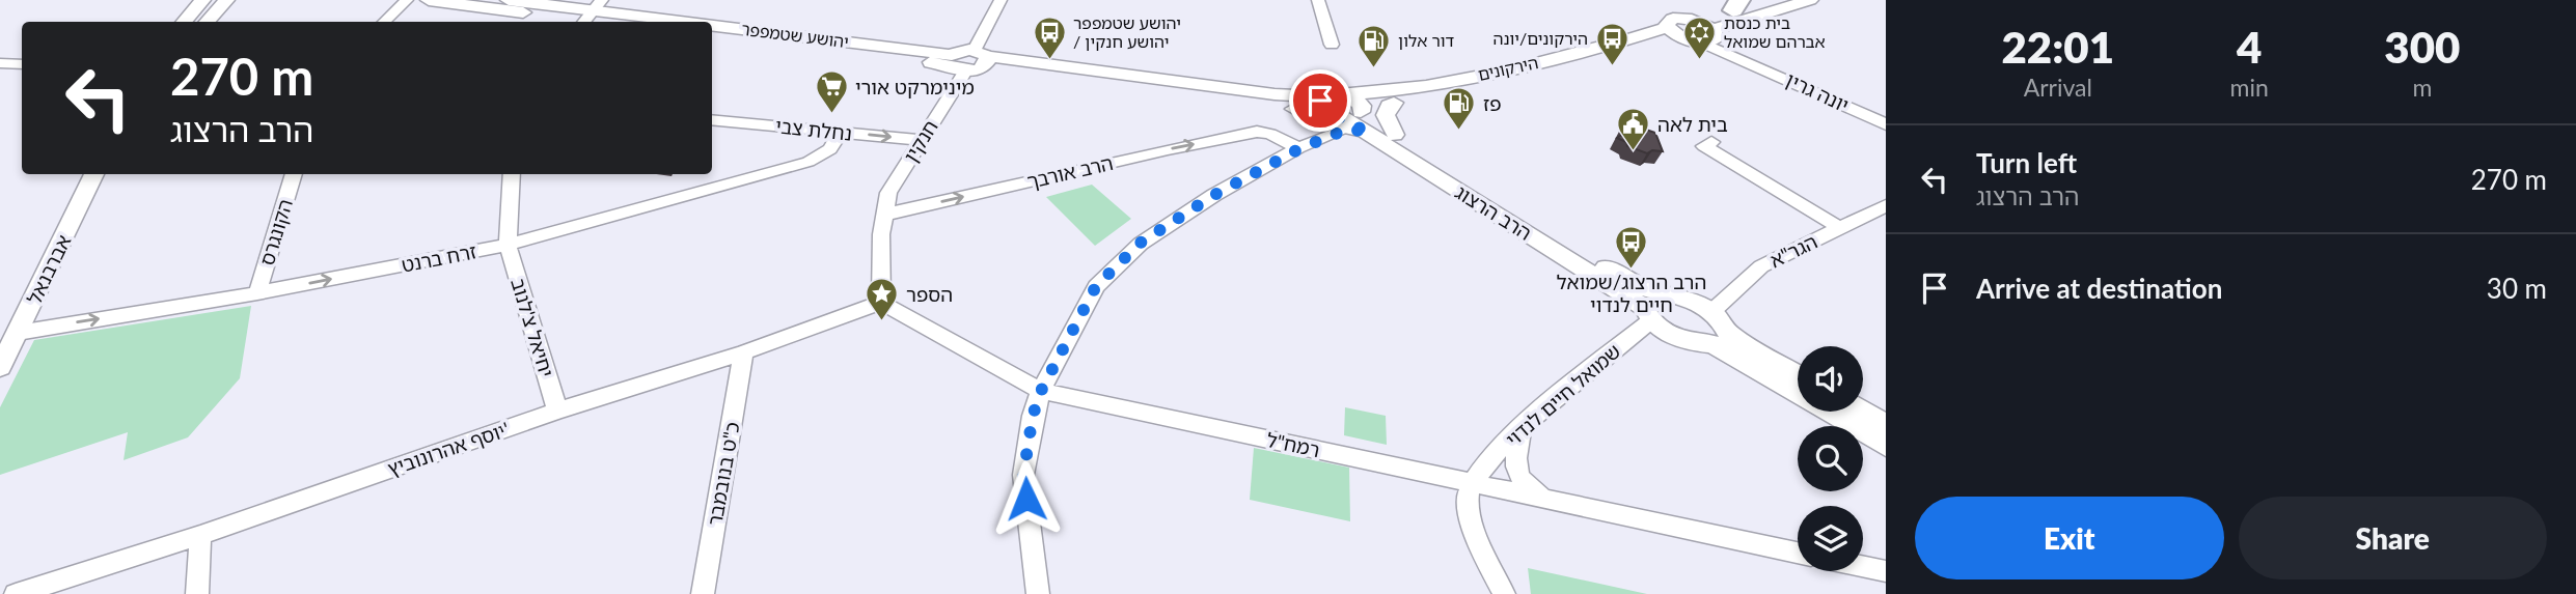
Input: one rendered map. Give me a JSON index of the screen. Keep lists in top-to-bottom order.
{
  "streets": {
    "street": [
      "יהושע שטמפפר",
      "הירקונים",
      "יונה גרין",
      "נחלת צבי",
      "חנקין",
      "הרב אורבך",
      "הרב הרצוג",
      "הקונגרס",
      "הגר\"א",
      "זרח ברנט",
      "אברבנאל",
      "יחיאל צ'לנוב",
      "שמואל חיים לנדוי",
      "רמח\"ל",
      "יוסף אהרונוביץ'",
      "כ\"ט בנובמבר"
    ]
  },
  "crossings": [
    ["יהושע שטמפפר", "הירקונים"],
    ["יהושע שטמפפר", "חנקין"],
    ["יהושע שטמפפר", "הרב הרצוג"],
    ["הירקונים", "הרב הרצוג"],
    ["נחלת צבי", "חנקין"],
    ["נחלת צבי", "זרח ברנט"],
    ["חנקין", "הרב אורבך"],
    ["הרב הרצוג", "הגר\"א"],
    ["הרב הרצוג", "שמואל חיים לנדוי"],
    ["הקונגרס", "זרח ברנט"],
    ["זרח ברנט", "אברבנאל"],
    ["זרח ברנט", "יחיאל צ'לנוב"],
    ["יחיאל צ'לנוב", "יוסף אהרונוביץ'"],
    ["שמואל חיים לנדוי", "רמח\"ל"],
    ["רמח\"ל", "יוסף אהרונוביץ'"],
    ["יוסף אהרונוביץ'", "כ\"ט בנובמבר"]
  ],
  "one_way": ["נחלת צבי", "הרב אורבך", "זרח ברנט"],
  "places": {
    "bus stop": ["יהושע שטמפפר / יהושע חנקין", "הירקונים/יונה", "הרב הרצוג/שמואל חיים לנדוי"],
    "synagogue": ["בית כנסת אברהם שמואל"],
    "fuel station": ["דור אלון", "פז"],
    "supermarket": ["מינימרקט אורי"],
    "public building": ["בית לאה"],
    "place": ["הספר"]
  },
  "page": {
    "eta": [
      "22:01",
      "Arrival",
      "4",
      "min",
      "300",
      "m"
    ],
    "turn": ["270 m", "הרב הרצוג"],
    "list": [
      {
        "name": "Turn left",
        "note": "הרב הרצוג",
        "value": "270 m"
      },
      {
        "name": "Arrive at destination",
        "value": "30 m"
      }
    ],
    "buttons": ["Exit", "Share"]
  }
}
